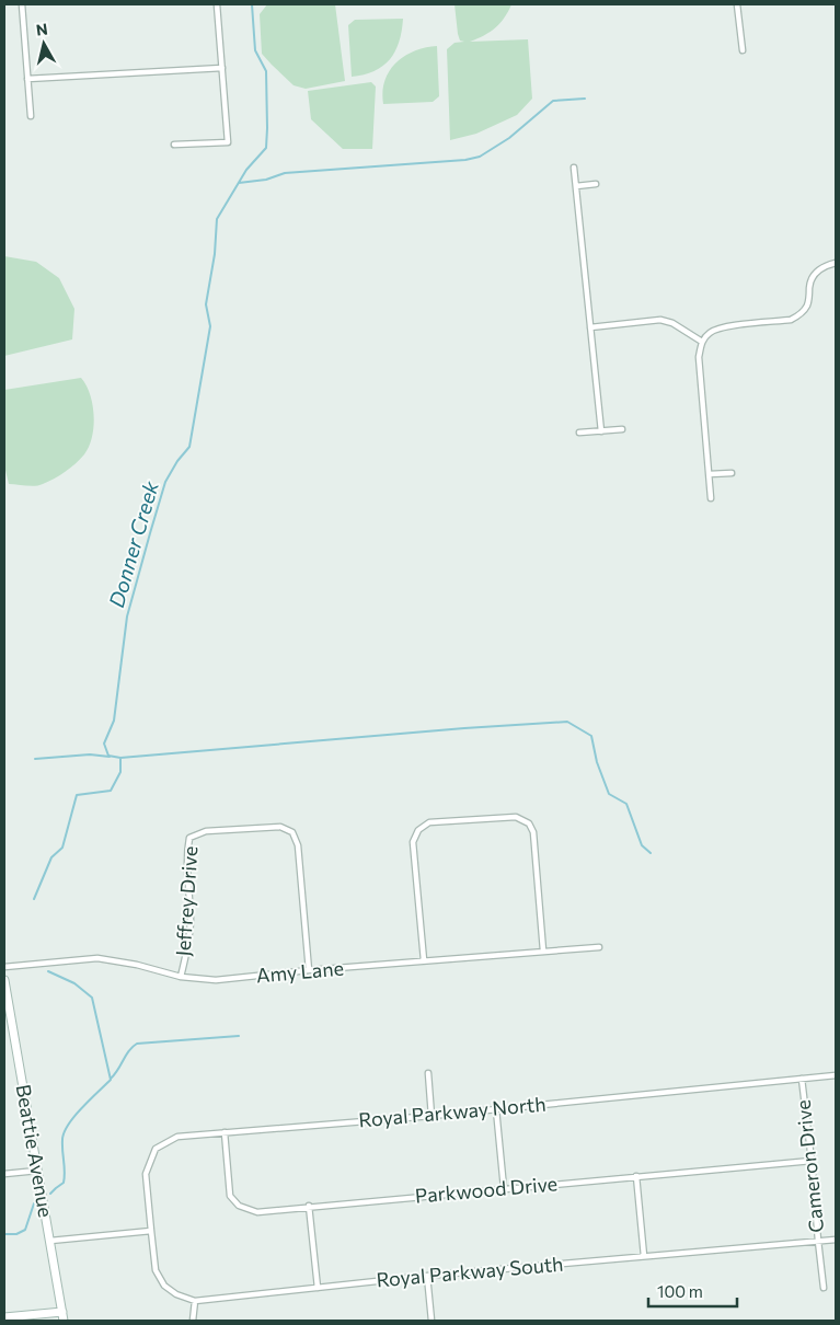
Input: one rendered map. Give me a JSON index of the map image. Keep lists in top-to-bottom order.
{
  "streets": {
    "street": [
      "Jeffrey Drive",
      "Amy Lane",
      "Royal Parkway North",
      "Beattie Avenue",
      "Cameron Drive",
      "Parkwood Drive",
      "Royal Parkway South"
    ]
  },
  "crossings": [
    ["Jeffrey Drive", "Amy Lane"],
    ["Royal Parkway North", "Cameron Drive"],
    ["Royal Parkway North", "Parkwood Drive"],
    ["Cameron Drive", "Parkwood Drive"],
    ["Cameron Drive", "Royal Parkway South"]
  ],
  "water": ["Donner Creek"],
  "scale_bar": "100 m",
  "north": "top"
}
